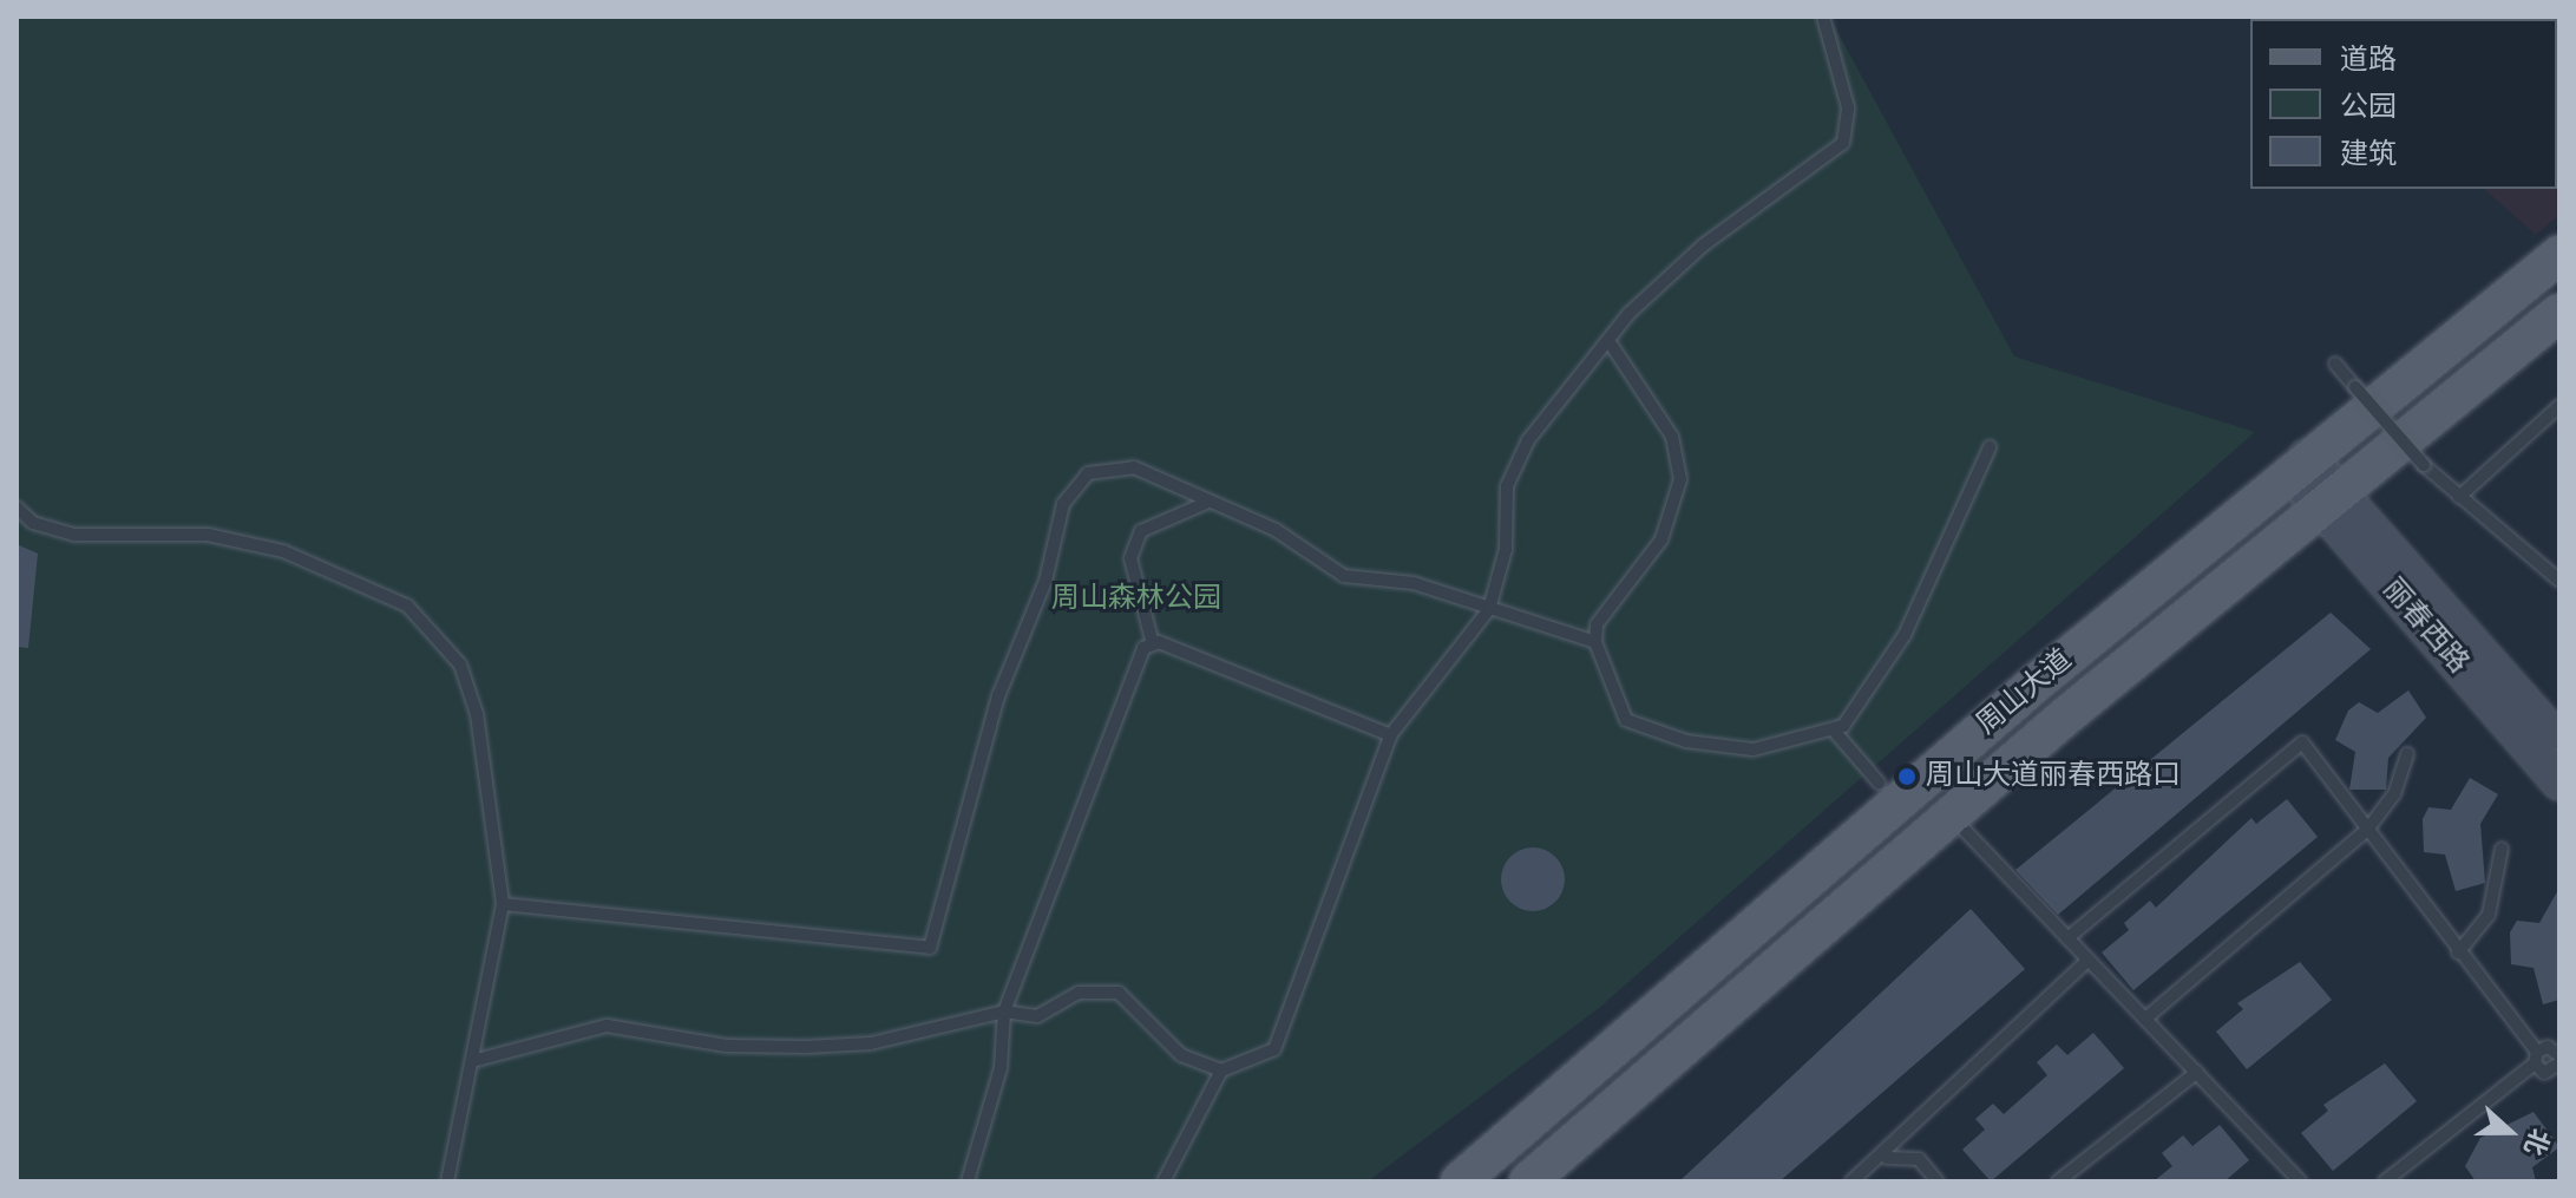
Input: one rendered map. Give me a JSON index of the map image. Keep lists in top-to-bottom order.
{
  "streets": {
    "main road": ["丽春西路", "周山大道"]
  },
  "crossings": [
    ["丽春西路", "周山大道"]
  ],
  "parks": ["周山森林公园"],
  "places": ["周山大道丽春西路口"],
  "legend": ["道路", "公园", "建筑"],
  "north": "right"
}
